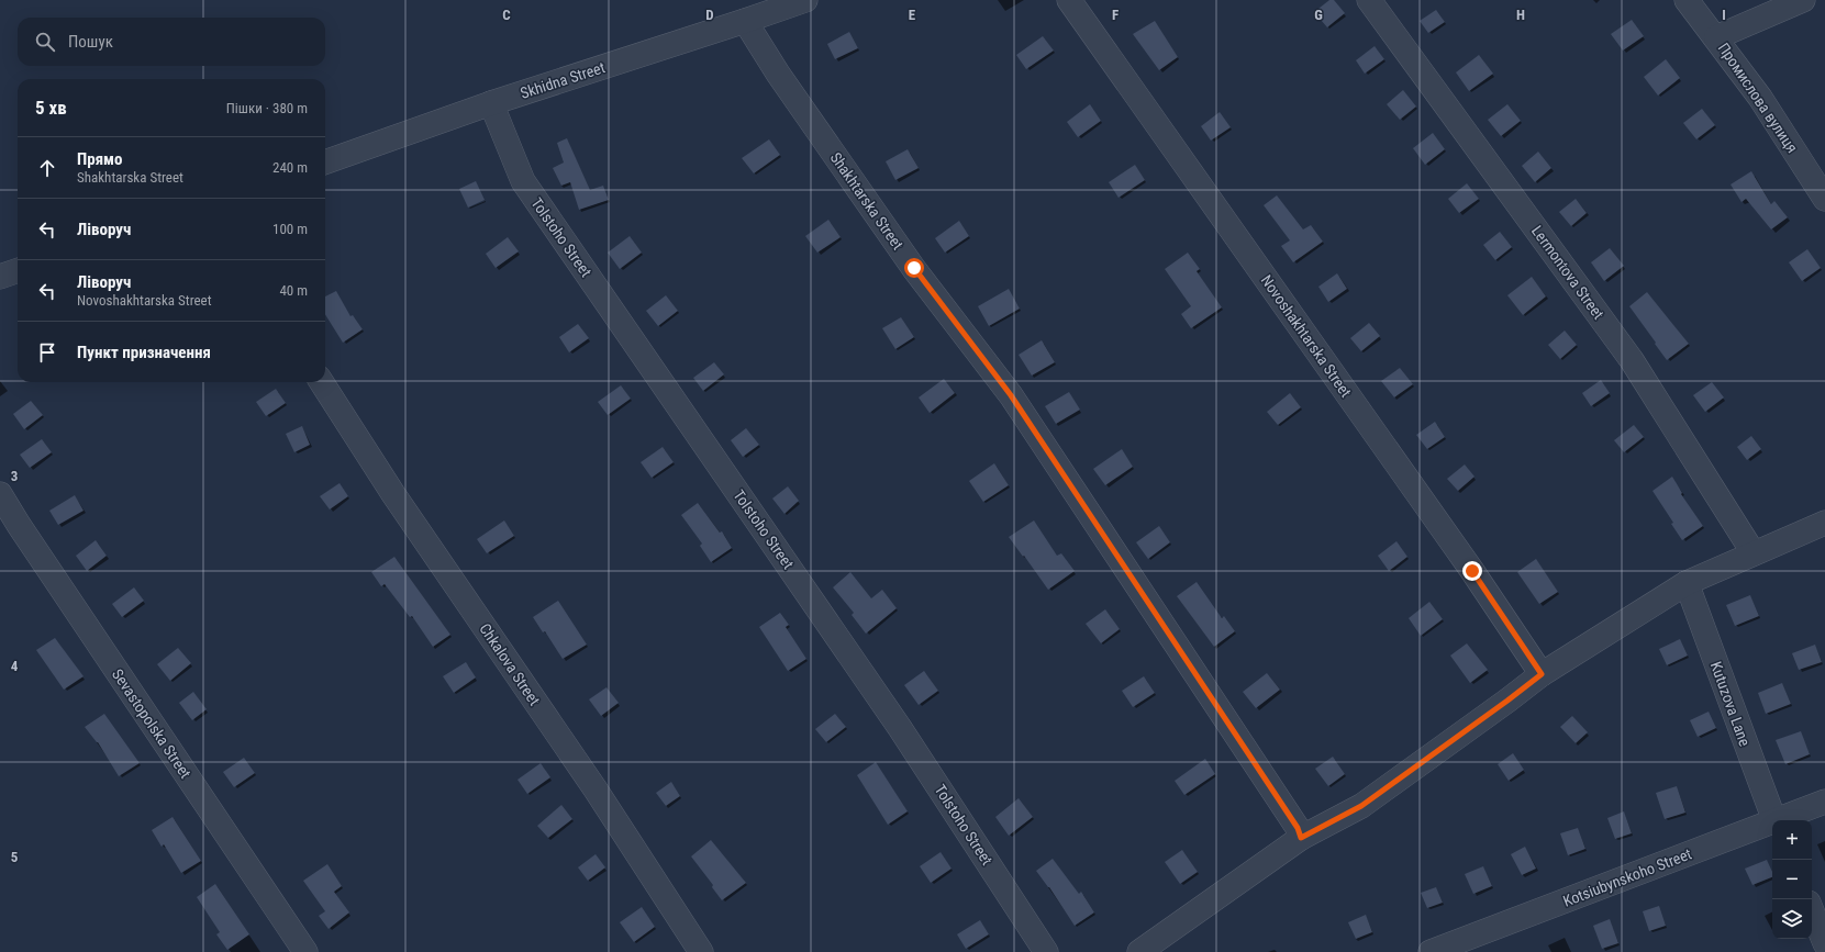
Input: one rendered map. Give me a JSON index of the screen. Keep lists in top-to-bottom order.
{
  "streets": {
    "street": [
      "Skhidna Street",
      "Промислова вулиця",
      "Shakhtarska Street",
      "Tolstoho Street",
      "Lermontova Street",
      "Novoshakhtarska Street",
      "Chkalova Street",
      "Kutuzova Lane",
      "Sevastopolska Street",
      "Kotsiubynskoho Street"
    ]
  },
  "crossings": [
    ["Skhidna Street", "Shakhtarska Street"],
    ["Skhidna Street", "Tolstoho Street"]
  ],
  "page": {
    "search": "Пошук",
    "heading": ["5 хв", "Пішки · 380 m"],
    "list": [
      ["Прямо", "Shakhtarska Street", "240 m"],
      ["Ліворуч", "100 m"],
      ["Ліворуч", "Novoshakhtarska Street", "40 m"],
      "Пункт призначення"
    ],
    "map_buttons": ["+", "−"]
  },
  "grid": {
    "columns": [
      "C",
      "D",
      "E",
      "F",
      "G",
      "H",
      "I"
    ],
    "rows": ["3", "4", "5"]
  }
}
